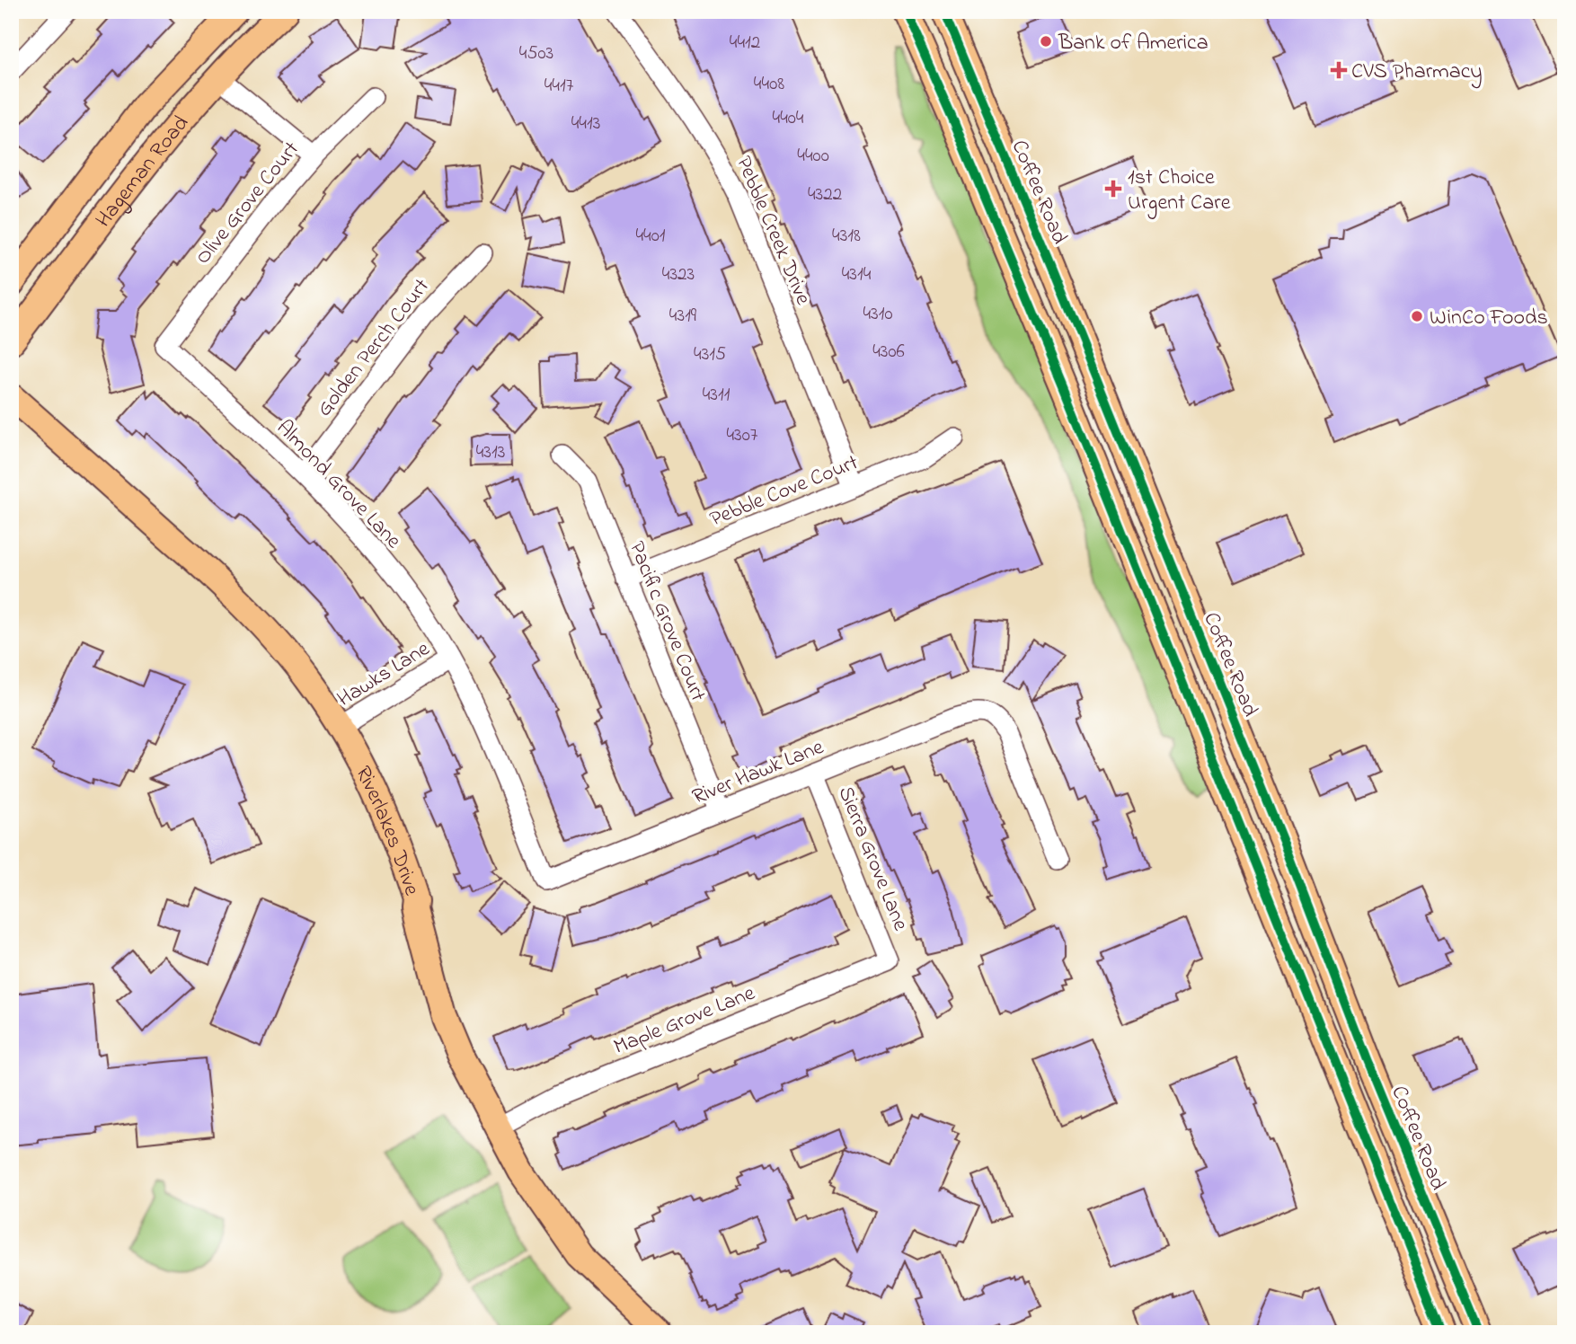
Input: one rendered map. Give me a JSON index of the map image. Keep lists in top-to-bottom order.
{
  "streets": {
    "main road": ["Hageman Road", "Coffee Road", "Riverlakes Drive"],
    "street": [
      "Olive Grove Court",
      "Pebble Creek Drive",
      "Golden Perch Court",
      "Almond Grove Lane",
      "Pebble Cove Court",
      "Pacific Grove Court",
      "Hawks Lane",
      "River Hawk Lane",
      "Sierra Grove Lane",
      "Maple Grove Lane"
    ]
  },
  "crossings": [
    ["Olive Grove Court", "Almond Grove Lane"],
    ["Pebble Creek Drive", "Pebble Cove Court"],
    ["Golden Perch Court", "Almond Grove Lane"],
    ["Almond Grove Lane", "Hawks Lane"],
    ["Almond Grove Lane", "River Hawk Lane"],
    ["Pebble Cove Court", "Pacific Grove Court"],
    ["Pacific Grove Court", "River Hawk Lane"],
    ["Hawks Lane", "Riverlakes Drive"],
    ["River Hawk Lane", "Sierra Grove Lane"],
    ["Riverlakes Drive", "Maple Grove Lane"],
    ["Sierra Grove Lane", "Maple Grove Lane"]
  ],
  "places": {
    "other": ["Bank of America", "WinCo Foods"],
    "health": ["CVS Pharmacy", "1st Choice Urgent Care"]
  },
  "house_numbers": [
    "4412",
    "4503",
    "4408",
    "4417",
    "4404",
    "4413",
    "4400",
    "4322",
    "4401",
    "4318",
    "4323",
    "4314",
    "4310",
    "4319",
    "4306",
    "4315",
    "4311",
    "4307",
    "4313"
  ]
}
